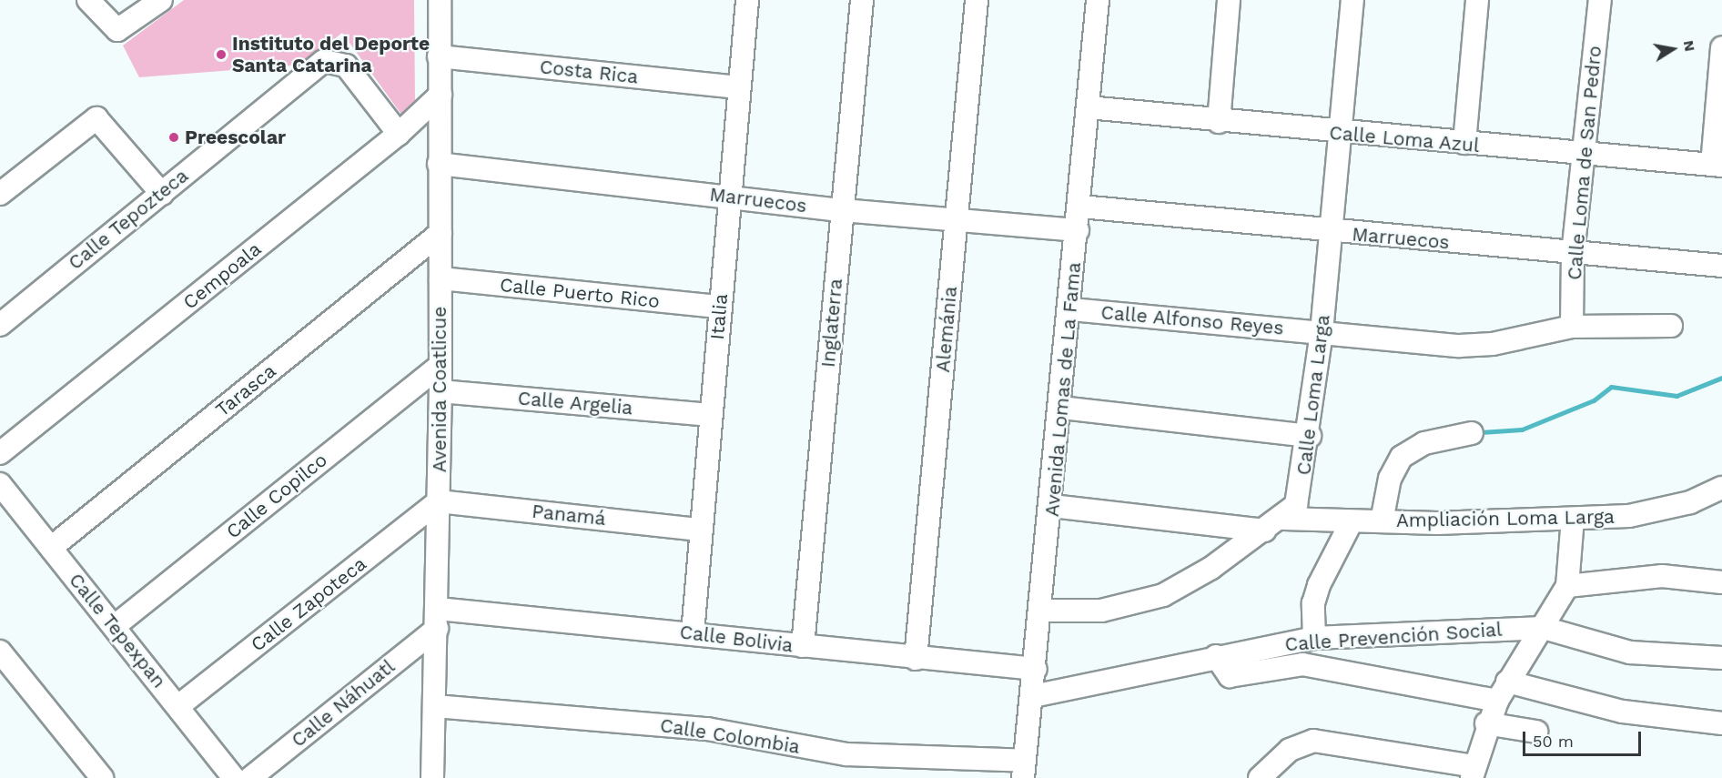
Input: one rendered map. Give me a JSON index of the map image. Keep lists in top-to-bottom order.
{
  "streets": {
    "street": [
      "Costa Rica",
      "Calle Loma Azul",
      "Calle Loma de San Pedro",
      "Marruecos",
      "Calle Tepozteca",
      "Cempoala",
      "Calle Puerto Rico",
      "Italia",
      "Calle Alfonso Reyes",
      "Inglaterra",
      "Alemánia",
      "Avenida Coatlicue",
      "Avenida Lomas de La Fama",
      "Tarasca",
      "Calle Loma Larga",
      "Calle Argelia",
      "Calle Copilco",
      "Panamá",
      "Ampliación Loma Larga",
      "Calle Zapoteca",
      "Calle Tepexpan",
      "Calle Prevención Social",
      "Calle Bolivia",
      "Calle Náhuatl",
      "Calle Colombia"
    ]
  },
  "crossings": [
    ["Costa Rica", "Italia"],
    ["Costa Rica", "Avenida Coatlicue"],
    ["Calle Loma Azul", "Calle Loma de San Pedro"],
    ["Calle Loma Azul", "Avenida Lomas de La Fama"],
    ["Calle Loma Azul", "Calle Loma Larga"],
    ["Calle Loma de San Pedro", "Marruecos"],
    ["Calle Loma de San Pedro", "Calle Alfonso Reyes"],
    ["Marruecos", "Italia"],
    ["Marruecos", "Inglaterra"],
    ["Marruecos", "Alemánia"],
    ["Marruecos", "Avenida Coatlicue"],
    ["Marruecos", "Avenida Lomas de La Fama"],
    ["Marruecos", "Calle Loma Larga"],
    ["Calle Tepozteca", "Cempoala"],
    ["Cempoala", "Avenida Coatlicue"],
    ["Calle Puerto Rico", "Italia"],
    ["Calle Puerto Rico", "Avenida Coatlicue"],
    ["Italia", "Calle Argelia"],
    ["Italia", "Panamá"],
    ["Italia", "Calle Bolivia"],
    ["Calle Alfonso Reyes", "Avenida Lomas de La Fama"],
    ["Calle Alfonso Reyes", "Calle Loma Larga"],
    ["Inglaterra", "Calle Bolivia"],
    ["Alemánia", "Calle Bolivia"],
    ["Avenida Coatlicue", "Tarasca"],
    ["Avenida Coatlicue", "Calle Argelia"],
    ["Avenida Coatlicue", "Calle Copilco"],
    ["Avenida Coatlicue", "Panamá"],
    ["Avenida Coatlicue", "Calle Zapoteca"],
    ["Avenida Coatlicue", "Calle Bolivia"],
    ["Avenida Coatlicue", "Calle Náhuatl"],
    ["Avenida Coatlicue", "Calle Colombia"],
    ["Avenida Lomas de La Fama", "Calle Loma Larga"],
    ["Avenida Lomas de La Fama", "Calle Prevención Social"],
    ["Avenida Lomas de La Fama", "Calle Bolivia"],
    ["Avenida Lomas de La Fama", "Calle Colombia"],
    ["Tarasca", "Calle Tepexpan"],
    ["Calle Loma Larga", "Ampliación Loma Larga"],
    ["Calle Copilco", "Calle Tepexpan"],
    ["Panamá", "Calle Zapoteca"],
    ["Calle Zapoteca", "Calle Tepexpan"],
    ["Calle Bolivia", "Calle Náhuatl"]
  ],
  "places": ["Instituto del Deporte Santa Catarina", "Preescolar"],
  "scale_bar": "50 m",
  "north": "right"
}
